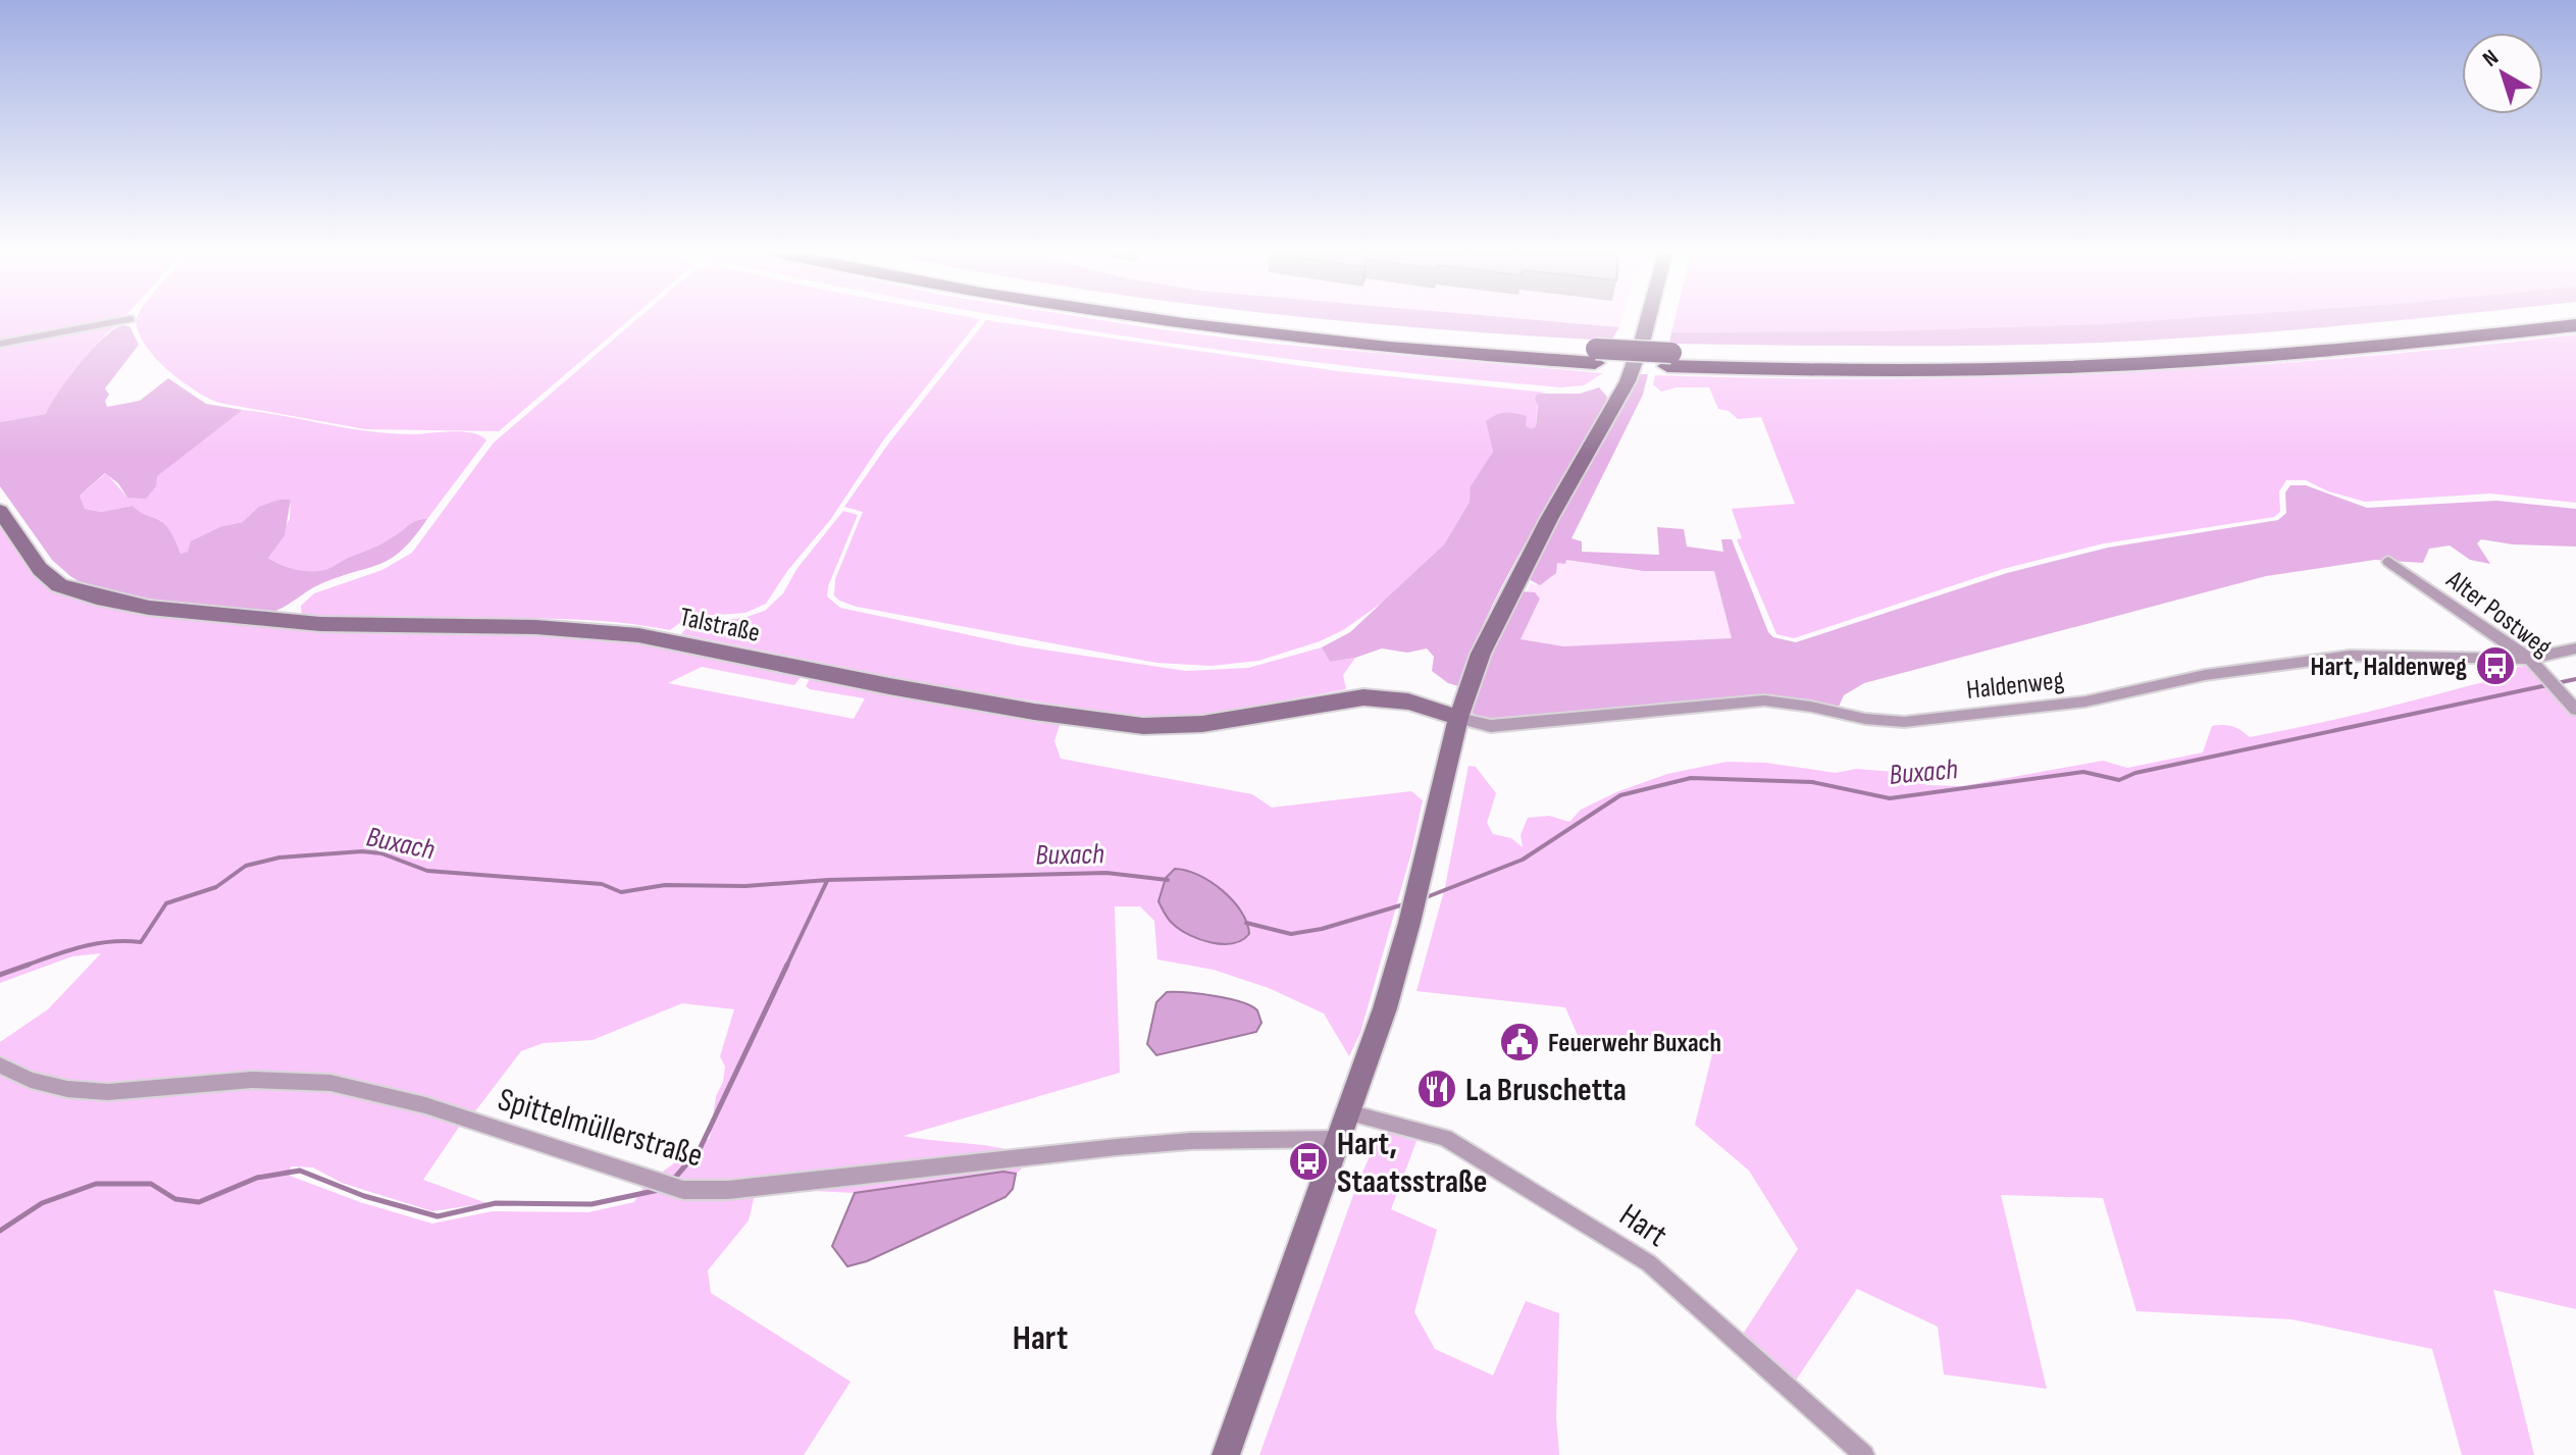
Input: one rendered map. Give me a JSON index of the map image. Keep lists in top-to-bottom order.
{
  "streets": {
    "street": [
      "Alter Postweg",
      "Talstraße",
      "Haldenweg",
      "Spittelmüllerstraße",
      "Hart"
    ]
  },
  "crossings": [
    ["Alter Postweg", "Haldenweg"],
    ["Talstraße", "Haldenweg"]
  ],
  "districts": ["Hart"],
  "water": ["Buxach"],
  "places": {
    "bus stop": ["Hart, Haldenweg", "Hart, Staatsstraße"],
    "public building": ["Feuerwehr Buxach"],
    "restaurant": ["La Bruschetta"]
  },
  "north": "top left"
}
